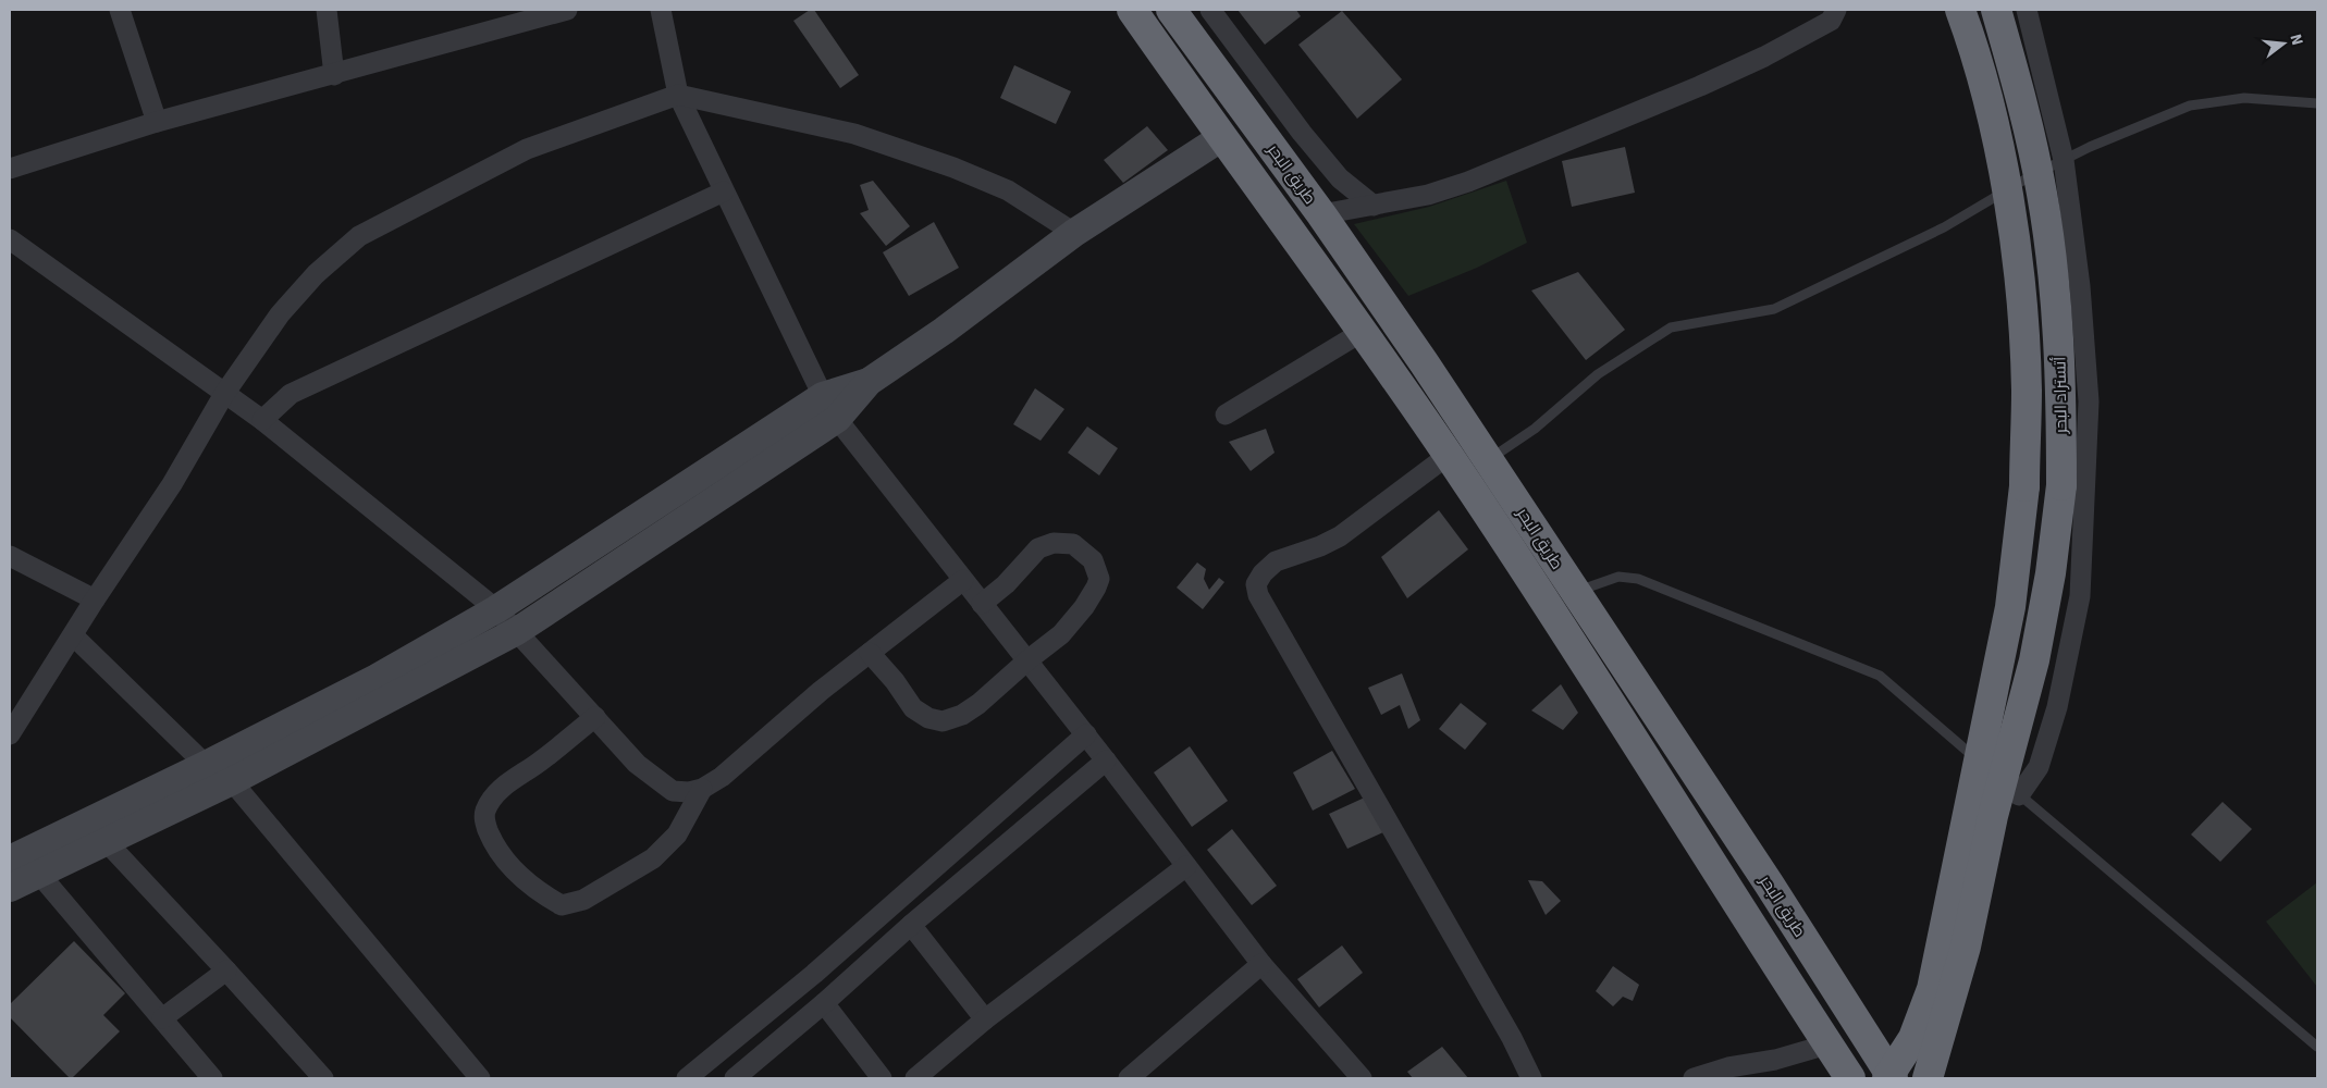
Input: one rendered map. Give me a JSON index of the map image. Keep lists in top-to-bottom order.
{
  "streets": {
    "highway": ["طريق البحر", "أتستراد البحر"]
  },
  "north": "right"
}
